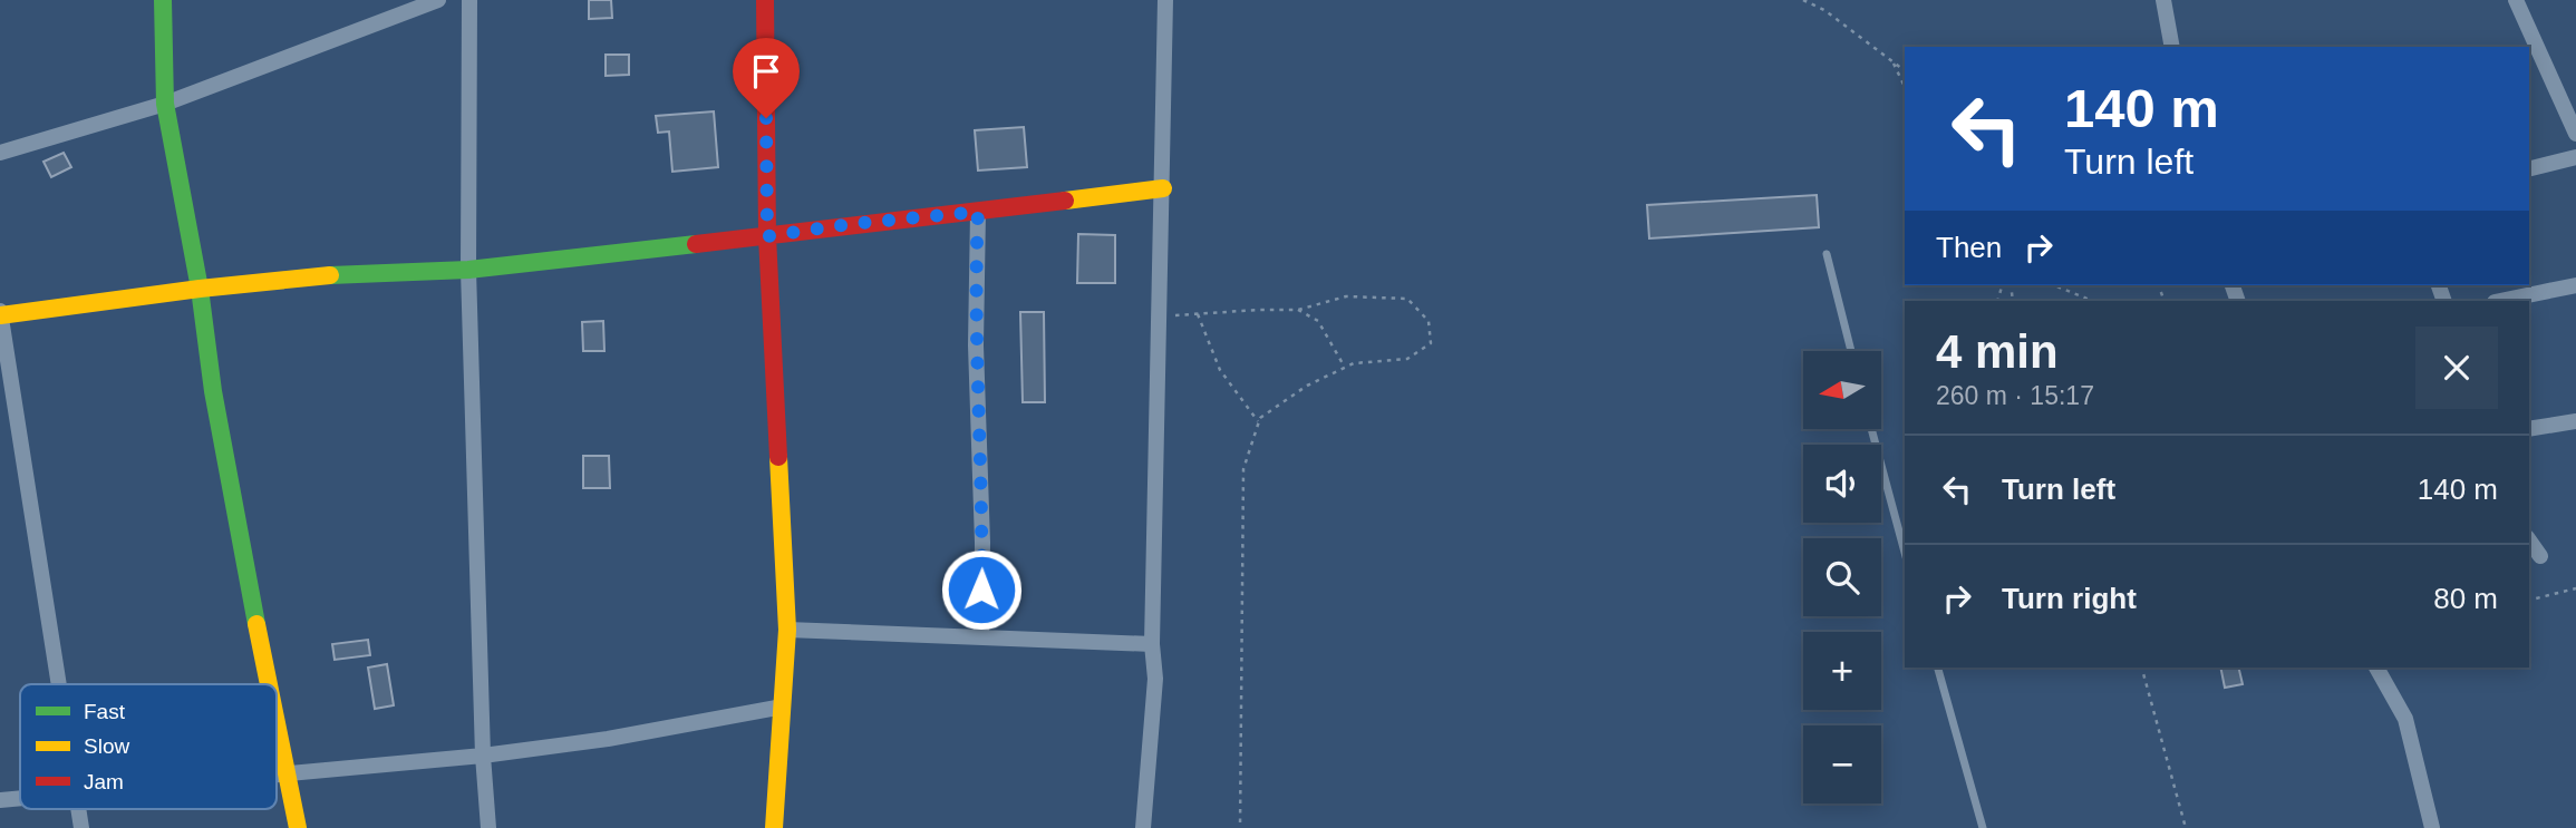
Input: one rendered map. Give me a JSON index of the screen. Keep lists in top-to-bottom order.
{
  "legend": ["Fast", "Slow", "Jam"],
  "north": "left",
  "page": {
    "turn": ["140 m", "Turn left"],
    "then": "Then",
    "heading": ["4 min", "260 m · 15:17"],
    "map_buttons": ["+", "−"],
    "list": [
      {
        "name": "Turn left",
        "value": "140 m"
      },
      {
        "name": "Turn right",
        "value": "80 m"
      }
    ]
  }
}
